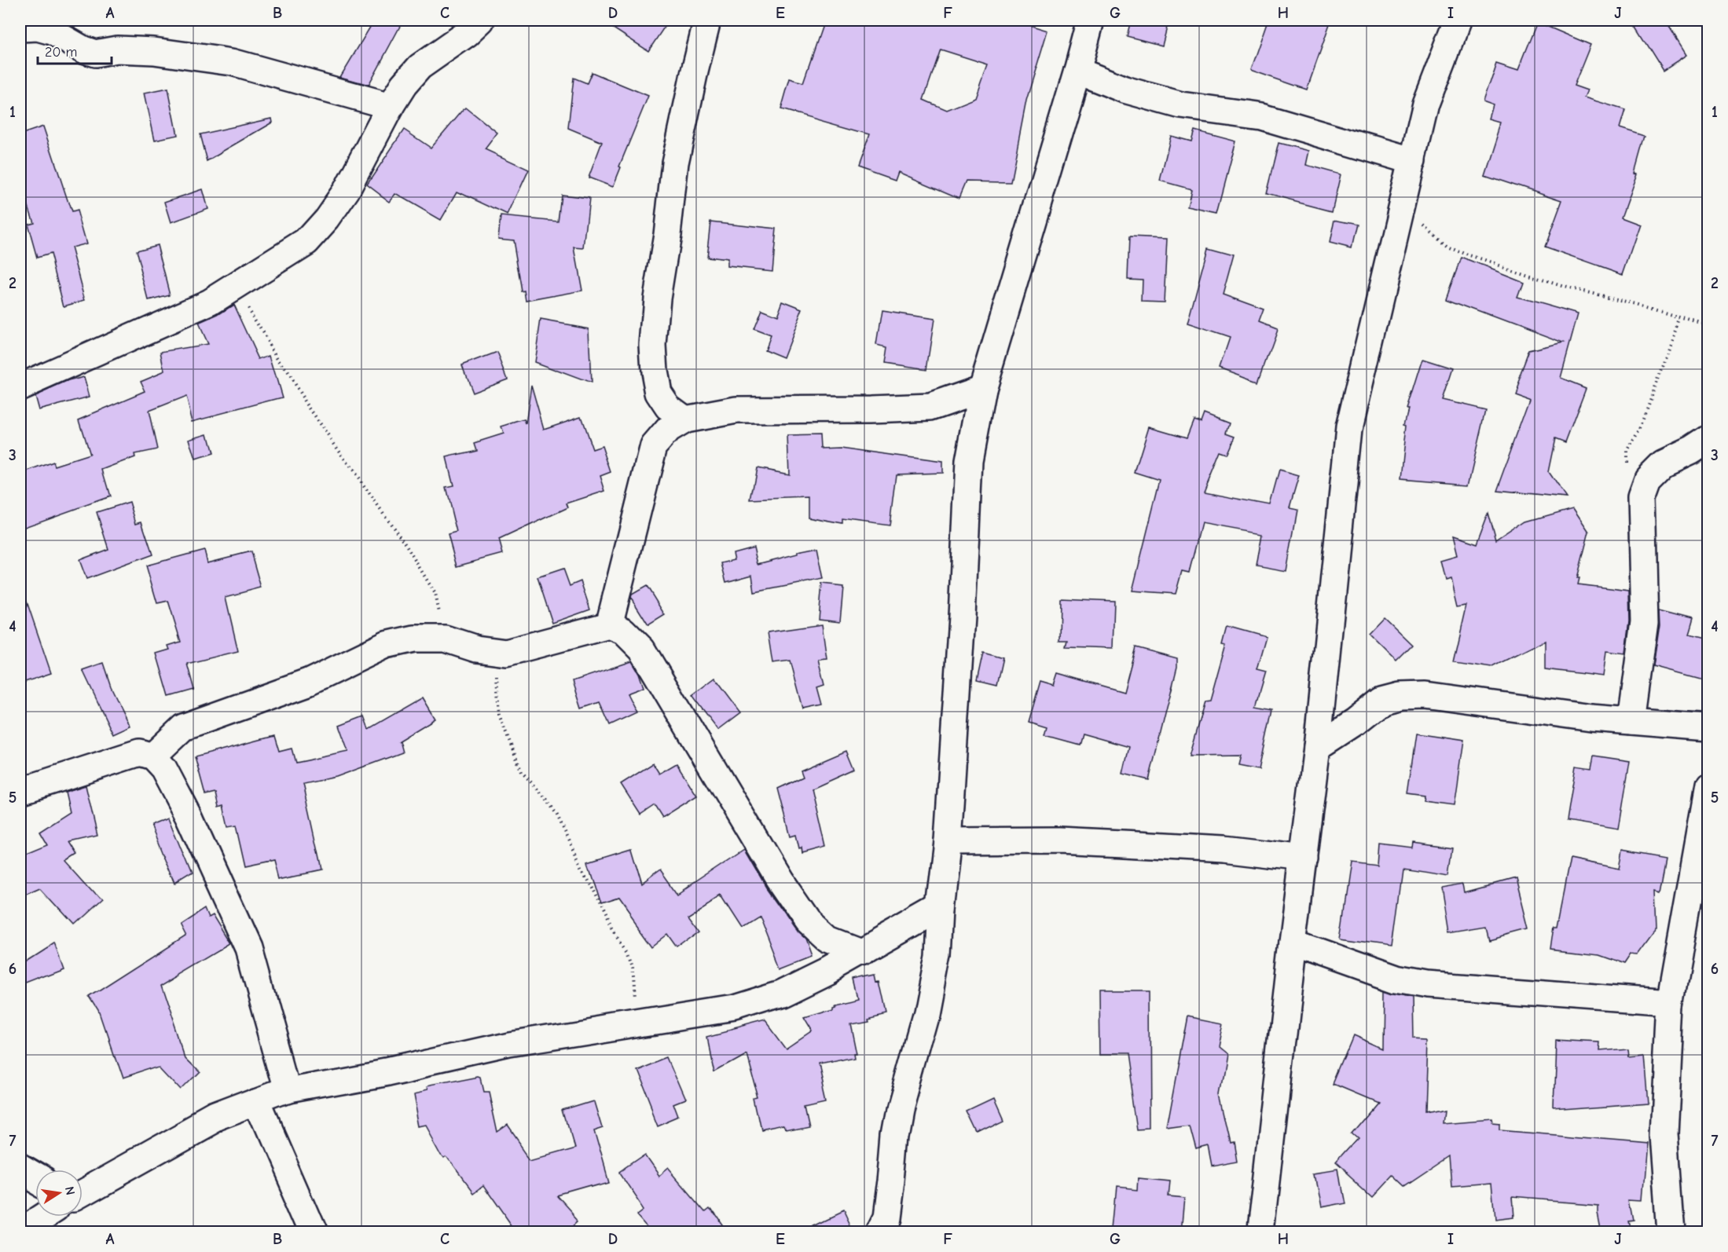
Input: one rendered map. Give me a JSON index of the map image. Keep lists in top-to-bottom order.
{
  "scale_bar": "20 m",
  "north": "right",
  "grid": {
    "columns": [
      "A",
      "B",
      "C",
      "D",
      "E",
      "F",
      "G",
      "H",
      "I",
      "J"
    ],
    "rows": [
      "1",
      "2",
      "3",
      "4",
      "5",
      "6",
      "7"
    ]
  }
}
